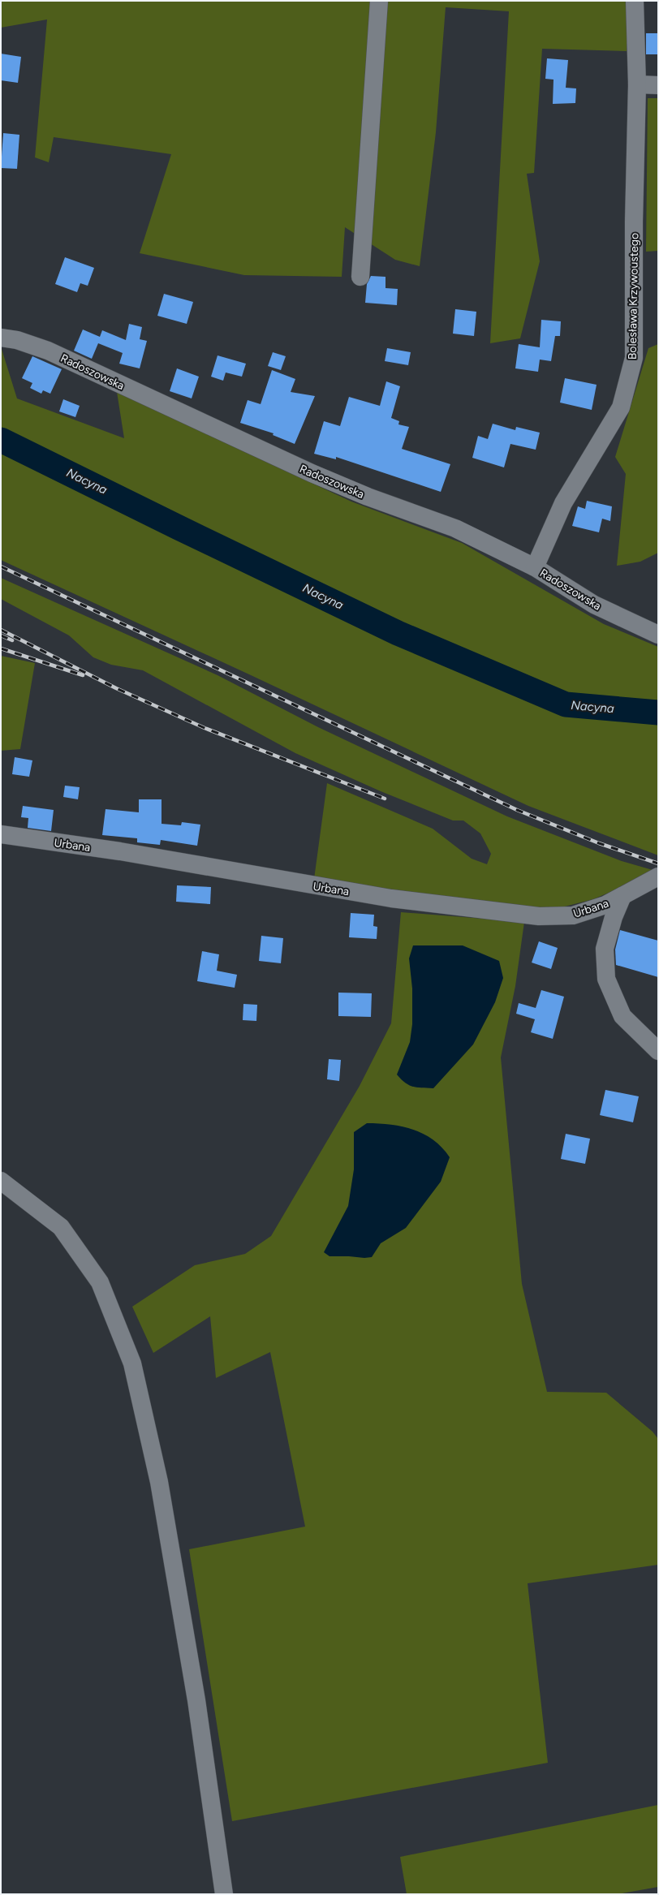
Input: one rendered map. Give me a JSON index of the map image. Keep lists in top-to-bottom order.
{
  "streets": {
    "street": ["Bolesława Krzywoustego", "Radoszowska", "Urbana"]
  },
  "crossings": [
    ["Bolesława Krzywoustego", "Radoszowska"]
  ],
  "water": ["Nacyna"]
}
